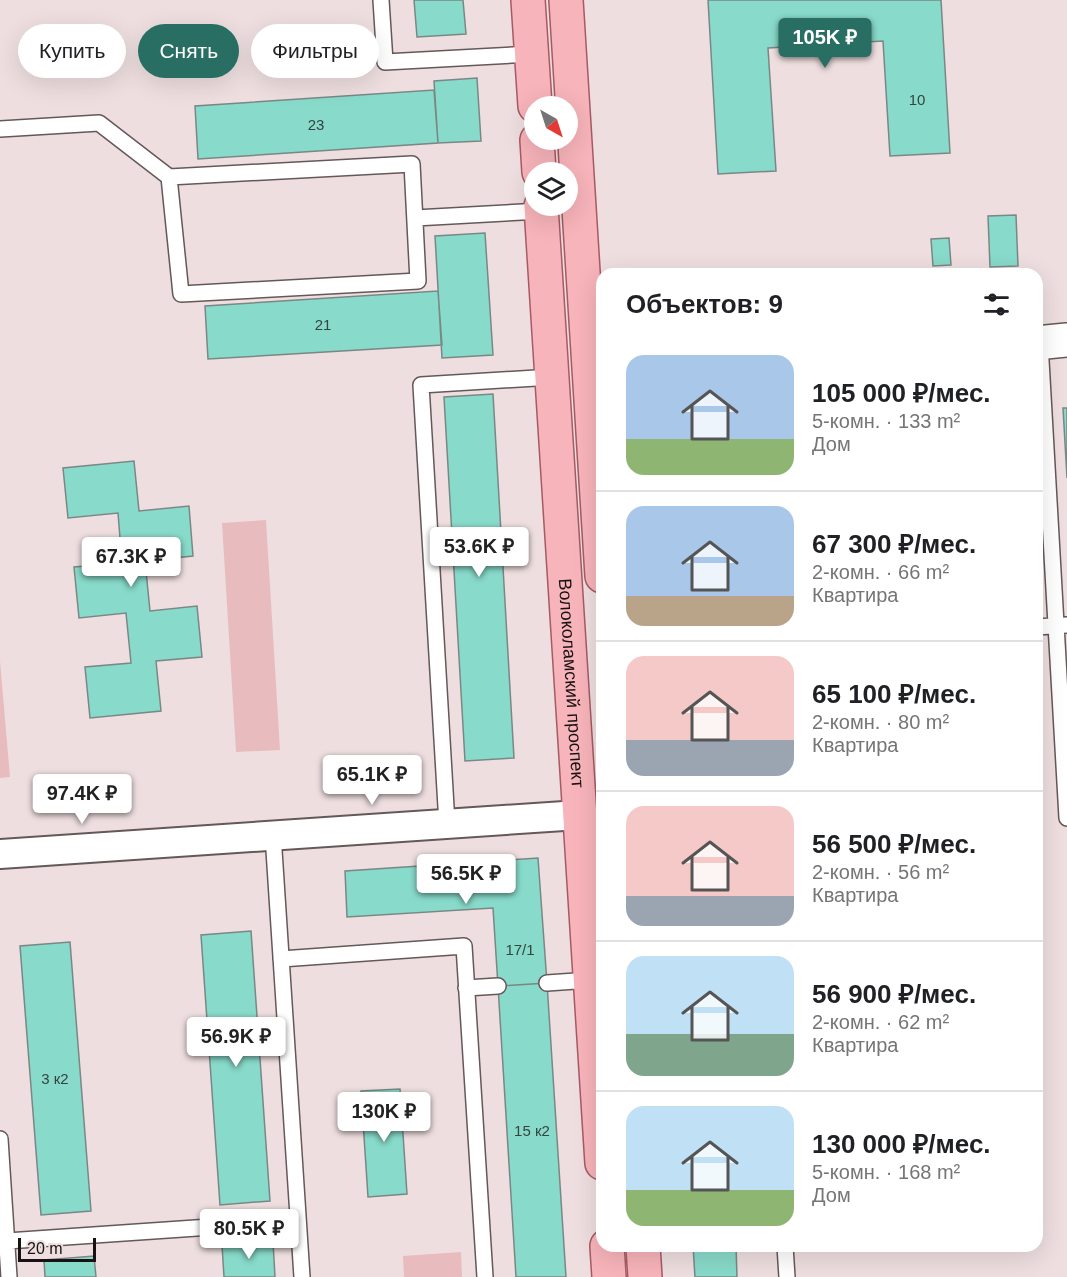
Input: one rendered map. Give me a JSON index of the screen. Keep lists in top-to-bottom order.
{
  "streets": {
    "main road": ["Волоколамский проспект"]
  },
  "house_numbers": [
    "10",
    "23",
    "21",
    "17/1",
    "3 к2",
    "15 к2"
  ],
  "scale_bar": "20 m",
  "north": "bottom right",
  "page": {
    "price": [
      "105K ₽",
      "53.6K ₽",
      "67.3K ₽",
      "65.1K ₽",
      "97.4K ₽",
      "56.5K ₽",
      "56.9K ₽",
      "130K ₽",
      "80.5K ₽"
    ],
    "chip": ["Купить", "Снять", "Фильтры"],
    "heading": "Объектов: 9",
    "list": [
      {
        "name": "105 000 ₽/мес.",
        "note": "5-комн. · 133 m² · Дом"
      },
      {
        "name": "67 300 ₽/мес.",
        "note": "2-комн. · 66 m² · Квартира"
      },
      {
        "name": "65 100 ₽/мес.",
        "note": "2-комн. · 80 m² · Квартира"
      },
      {
        "name": "56 500 ₽/мес.",
        "note": "2-комн. · 56 m² · Квартира"
      },
      {
        "name": "56 900 ₽/мес.",
        "note": "2-комн. · 62 m² · Квартира"
      },
      {
        "name": "130 000 ₽/мес.",
        "note": "5-комн. · 168 m² · Дом"
      }
    ],
    "scale": "20 m"
  }
}
